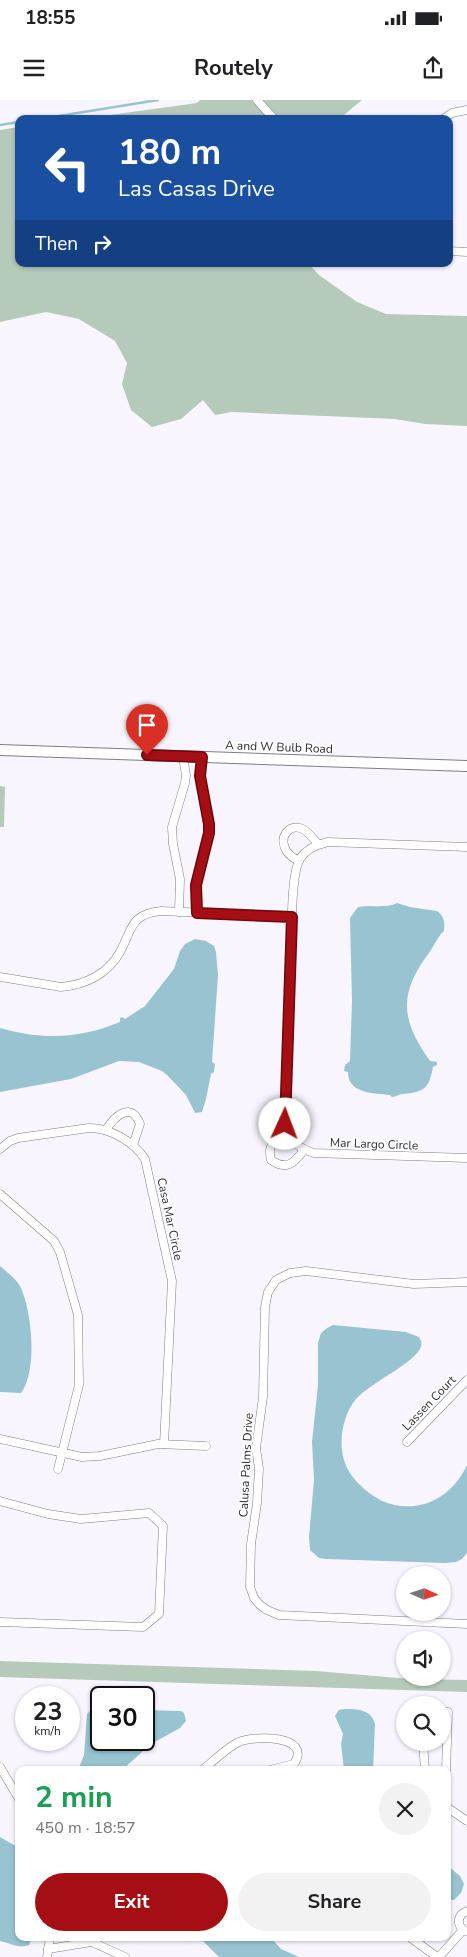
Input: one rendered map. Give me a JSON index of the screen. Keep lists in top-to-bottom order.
{
  "streets": {
    "street": [
      "A and W Bulb Road",
      "Mar Largo Circle",
      "Casa Mar Circle",
      "Lassen Court",
      "Calusa Palms Drive"
    ]
  },
  "north": "right",
  "page": {
    "status": "18:55",
    "header": "Routely",
    "turn": ["180 m", "Las Casas Drive"],
    "then": "Then",
    "speed": "23 km/h",
    "limit": "30",
    "heading": ["2 min", "450 m · 18:57"],
    "buttons": ["Exit", "Share"]
  }
}
